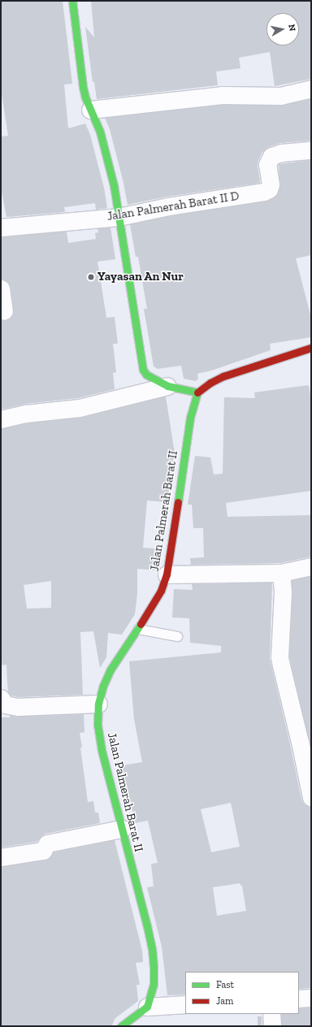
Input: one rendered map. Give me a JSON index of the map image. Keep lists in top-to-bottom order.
{
  "streets": {
    "street": ["Jalan Palmerah Barat II D", "Jalan Palmerah Barat II"]
  },
  "places": ["Yayasan An Nur"],
  "legend": ["Fast", "Jam"],
  "north": "right"
}
